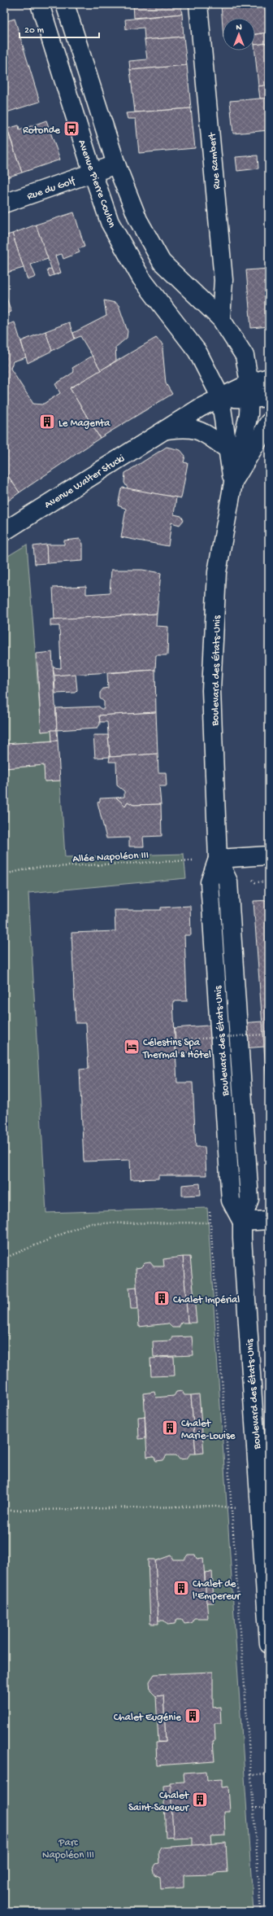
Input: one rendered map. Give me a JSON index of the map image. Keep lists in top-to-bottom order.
{
  "streets": {
    "main road": [
      "Rue Rambert",
      "Avenue Pierre Coulon",
      "Rue du Golf",
      "Avenue Walter Stucki",
      "Boulevard des États-Unis"
    ],
    "path": ["Allée Napoléon III"]
  },
  "crossings": [
    ["Avenue Pierre Coulon", "Rue du Golf"],
    ["Avenue Pierre Coulon", "Avenue Walter Stucki"],
    ["Avenue Pierre Coulon", "Boulevard des États-Unis"],
    ["Avenue Walter Stucki", "Boulevard des États-Unis"],
    ["Boulevard des États-Unis", "Allée Napoléon III"]
  ],
  "parks": ["Parc Napoléon III"],
  "places": {
    "bus stop": ["Rotonde"],
    "building": [
      "Le Magenta",
      "Chalet Impérial",
      "Chalet Marie-Louise",
      "Chalet de l'Empereur",
      "Chalet Eugénie",
      "Chalet Saint-Sauveur"
    ],
    "hotel": ["Célestins Spa Thermal & Hôtel"]
  },
  "scale_bar": "20 m",
  "north": "top"
}
